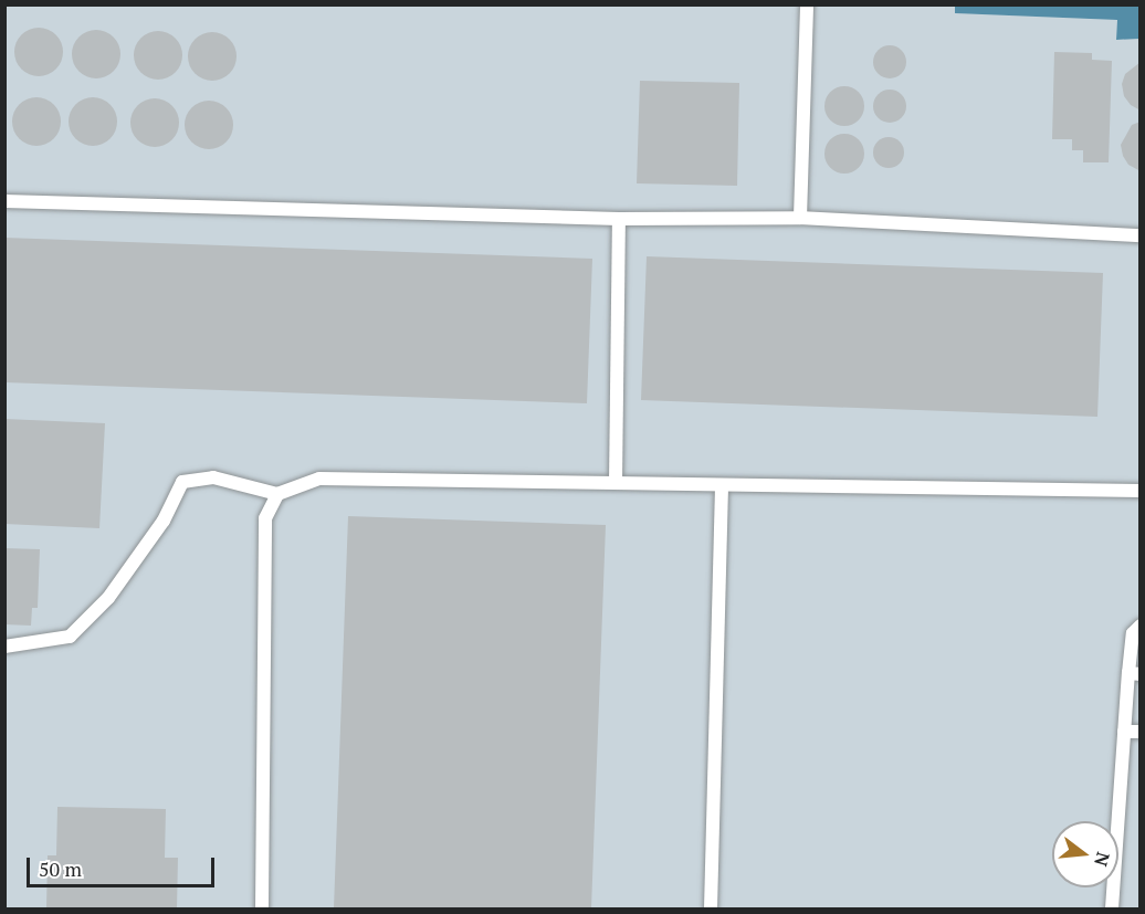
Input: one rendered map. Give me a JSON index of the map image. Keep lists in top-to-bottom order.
{
  "scale_bar": "50 m",
  "north": "right"
}
